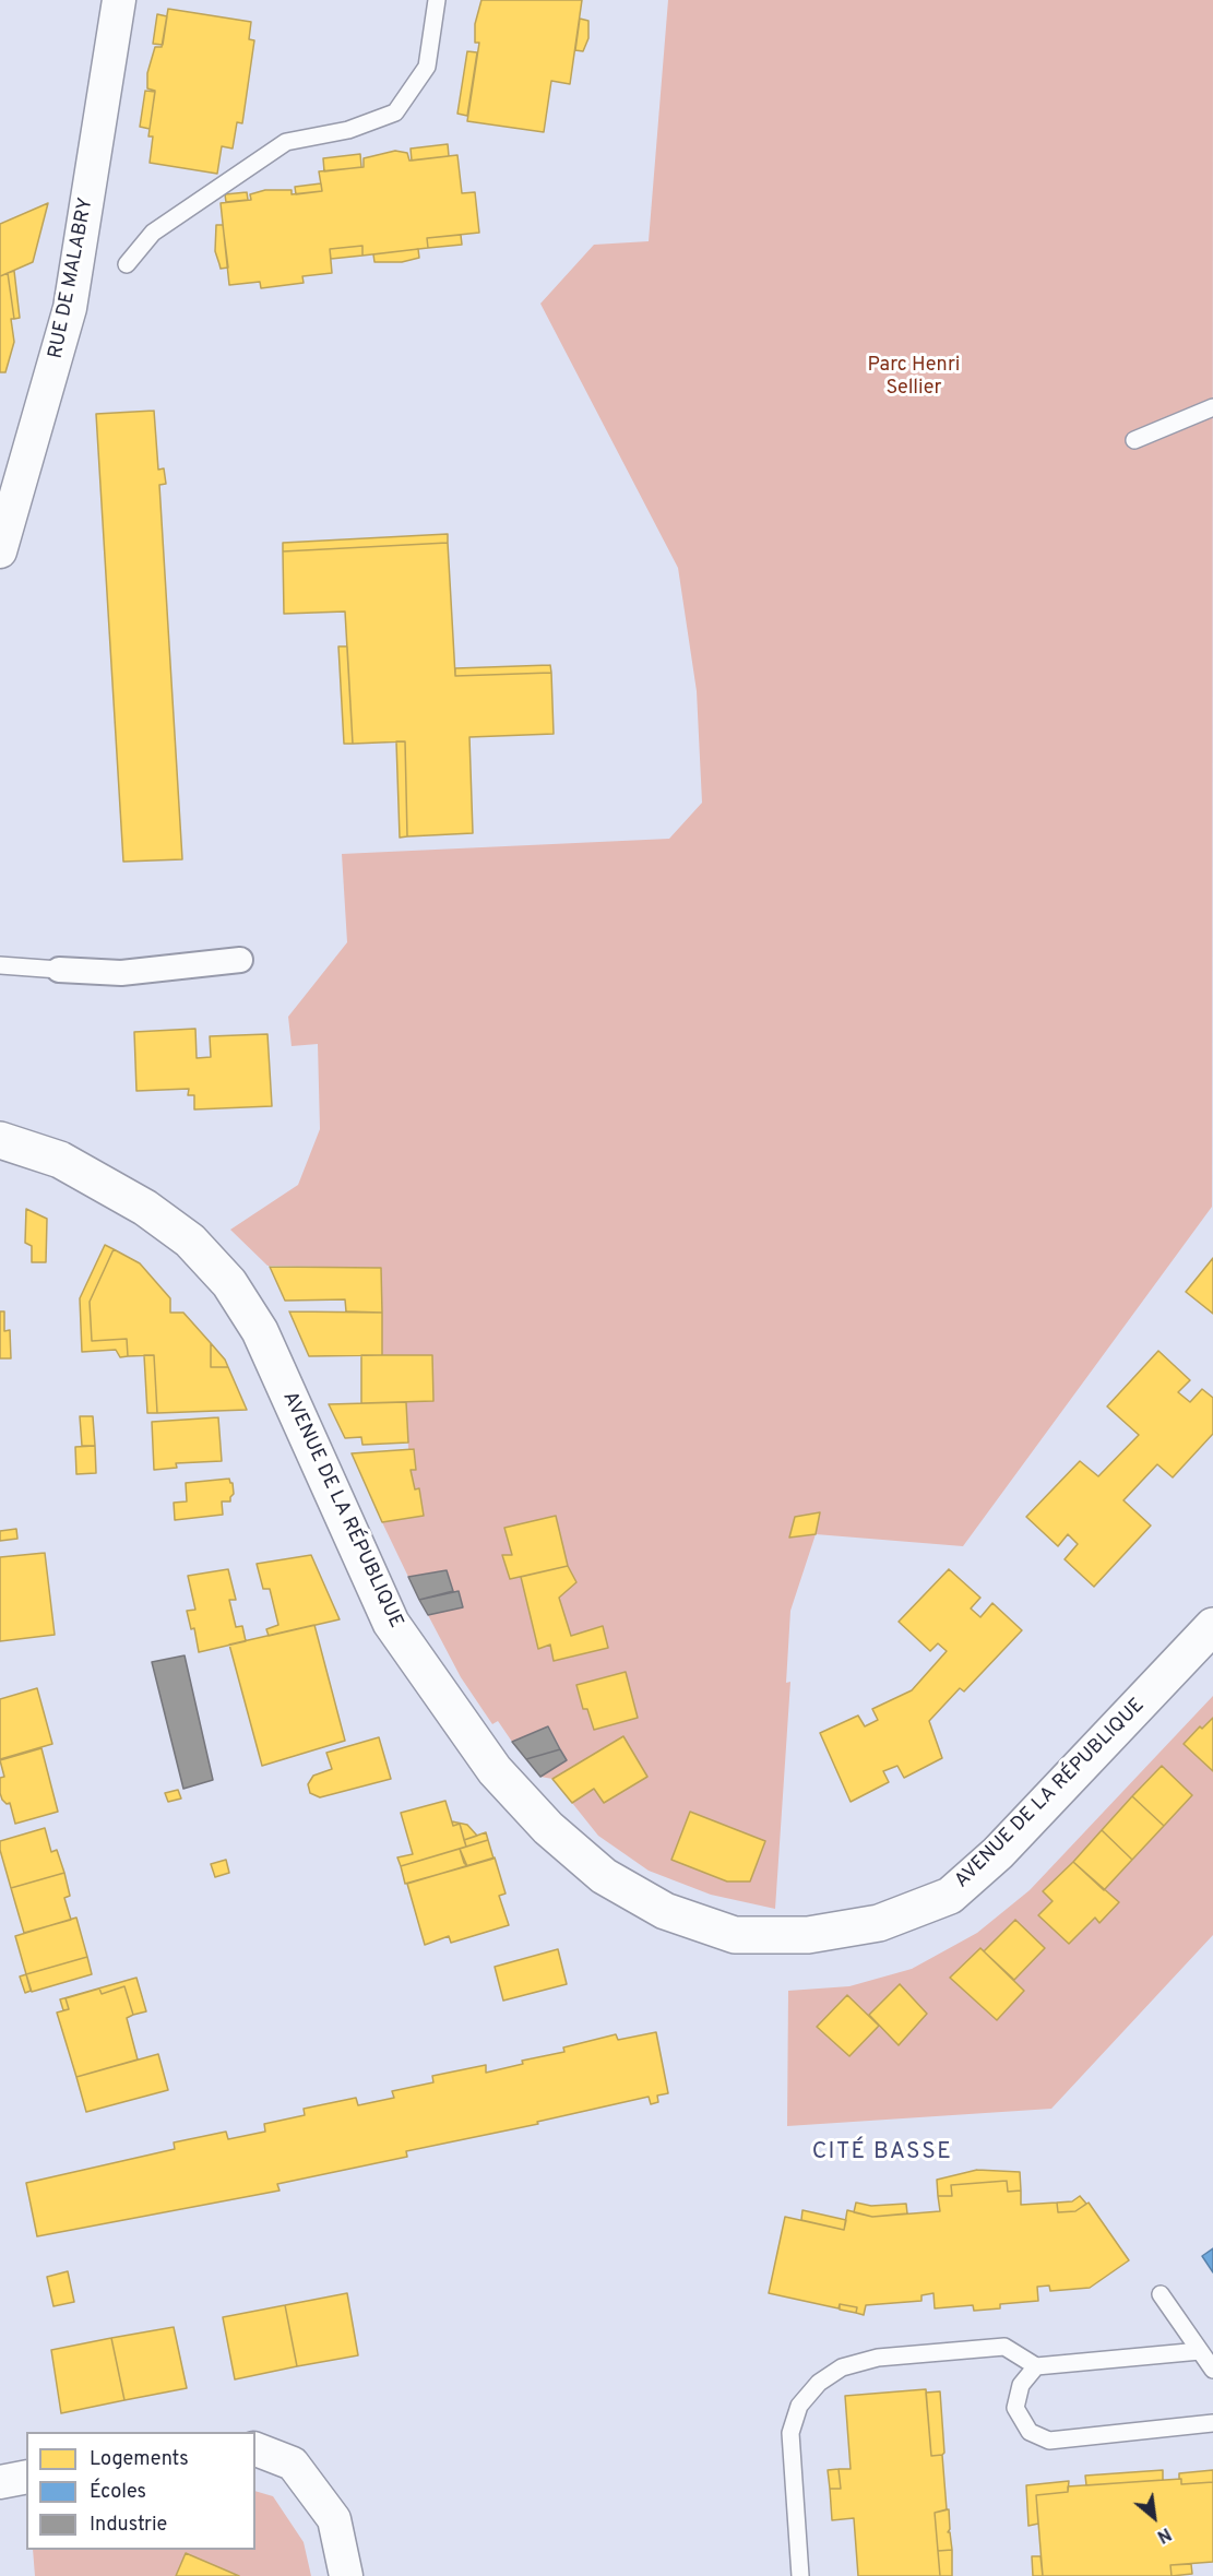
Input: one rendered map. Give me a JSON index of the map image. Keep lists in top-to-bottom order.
{
  "streets": {
    "street": ["RUE DE MALABRY", "AVENUE DE LA RÉPUBLIQUE"]
  },
  "districts": ["CITÉ BASSE"],
  "parks": ["Parc Henri Sellier"],
  "legend": ["Logements", "Écoles", "Industrie"],
  "north": "bottom right"
}
